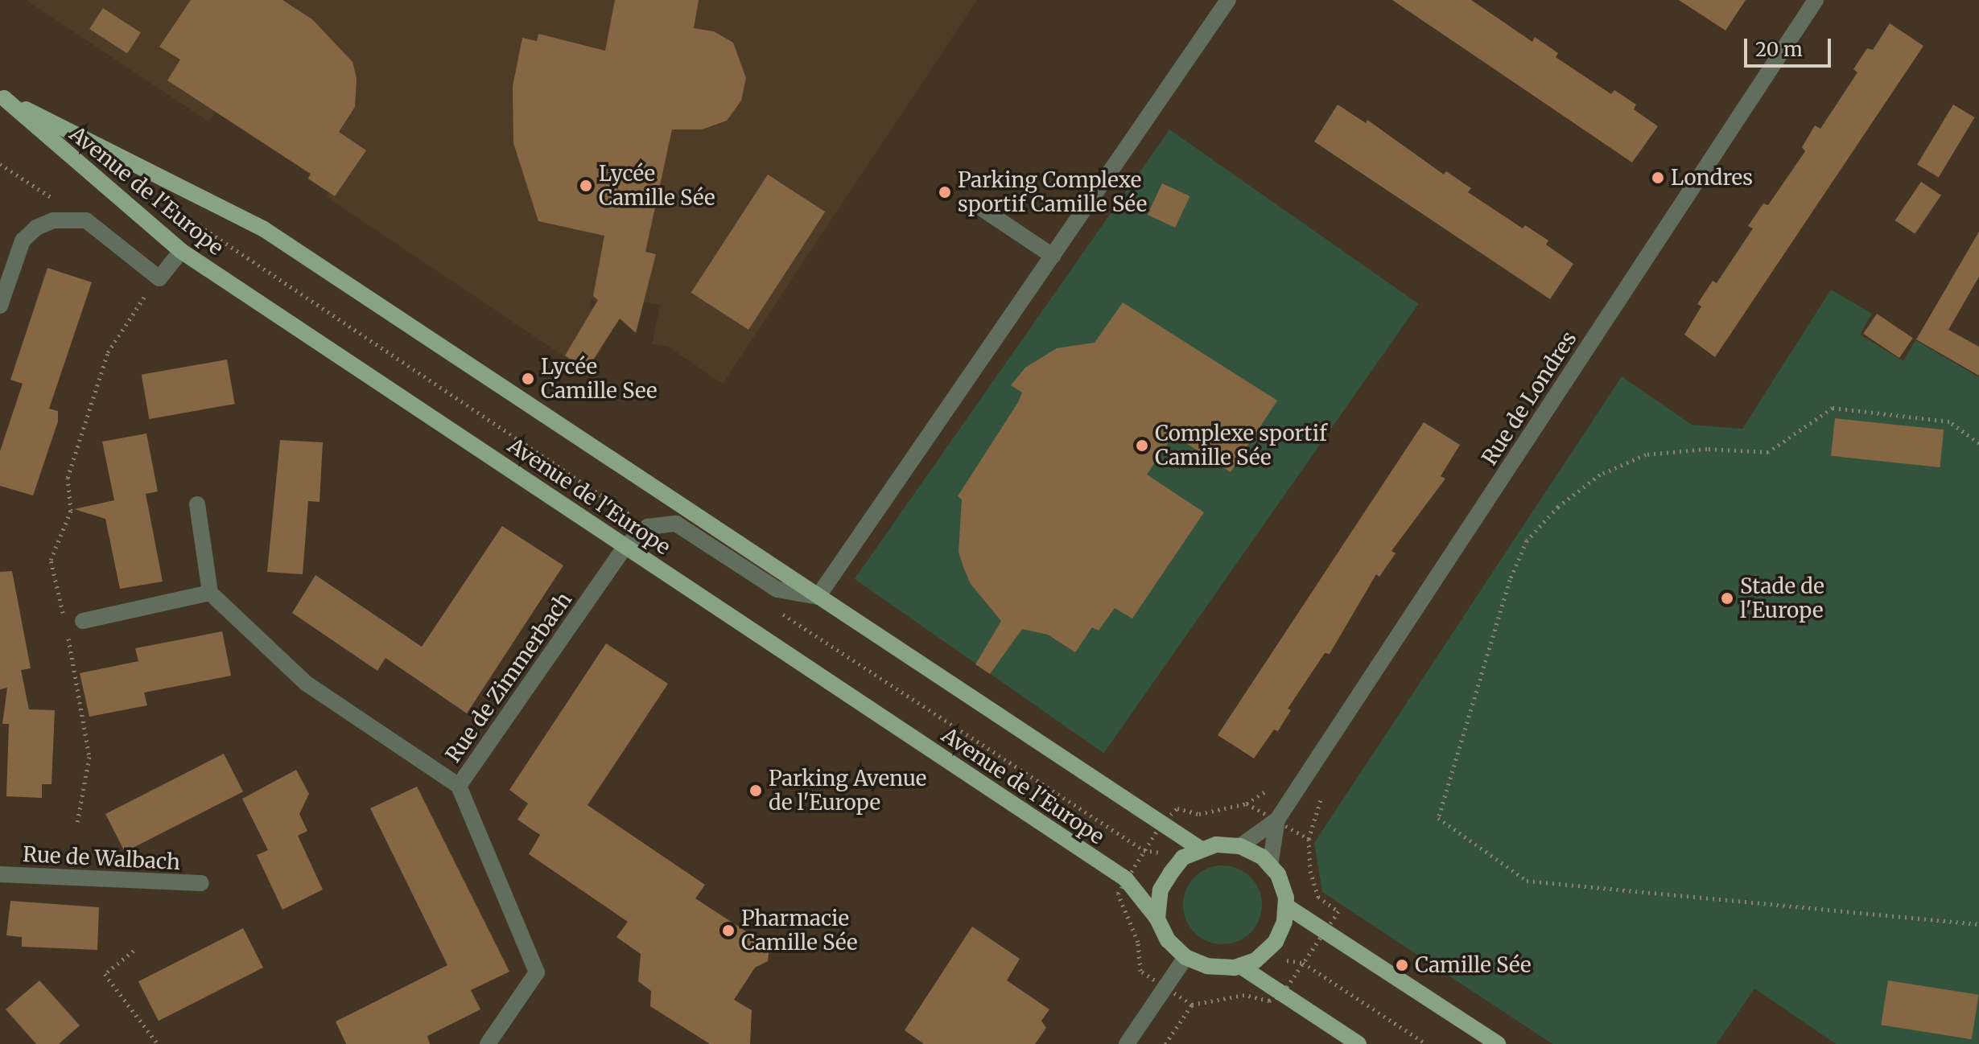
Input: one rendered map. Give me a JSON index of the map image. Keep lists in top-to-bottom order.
{
  "streets": {
    "main road": ["Avenue de l'Europe"],
    "street": ["Rue de Londres", "Rue de Zimmerbach", "Rue de Walbach"]
  },
  "crossings": [
    ["Avenue de l'Europe", "Rue de Londres"],
    ["Avenue de l'Europe", "Rue de Zimmerbach"]
  ],
  "places": [
    "Londres",
    "Lycée Camille Sée",
    "Parking Complexe sportif Camille Sée",
    "Lycée Camille See",
    "Complexe sportif Camille Sée",
    "Stade de l'Europe",
    "Parking Avenue de l'Europe",
    "Pharmacie Camille Sée",
    "Camille Sée"
  ],
  "scale_bar": "20 m"
}
